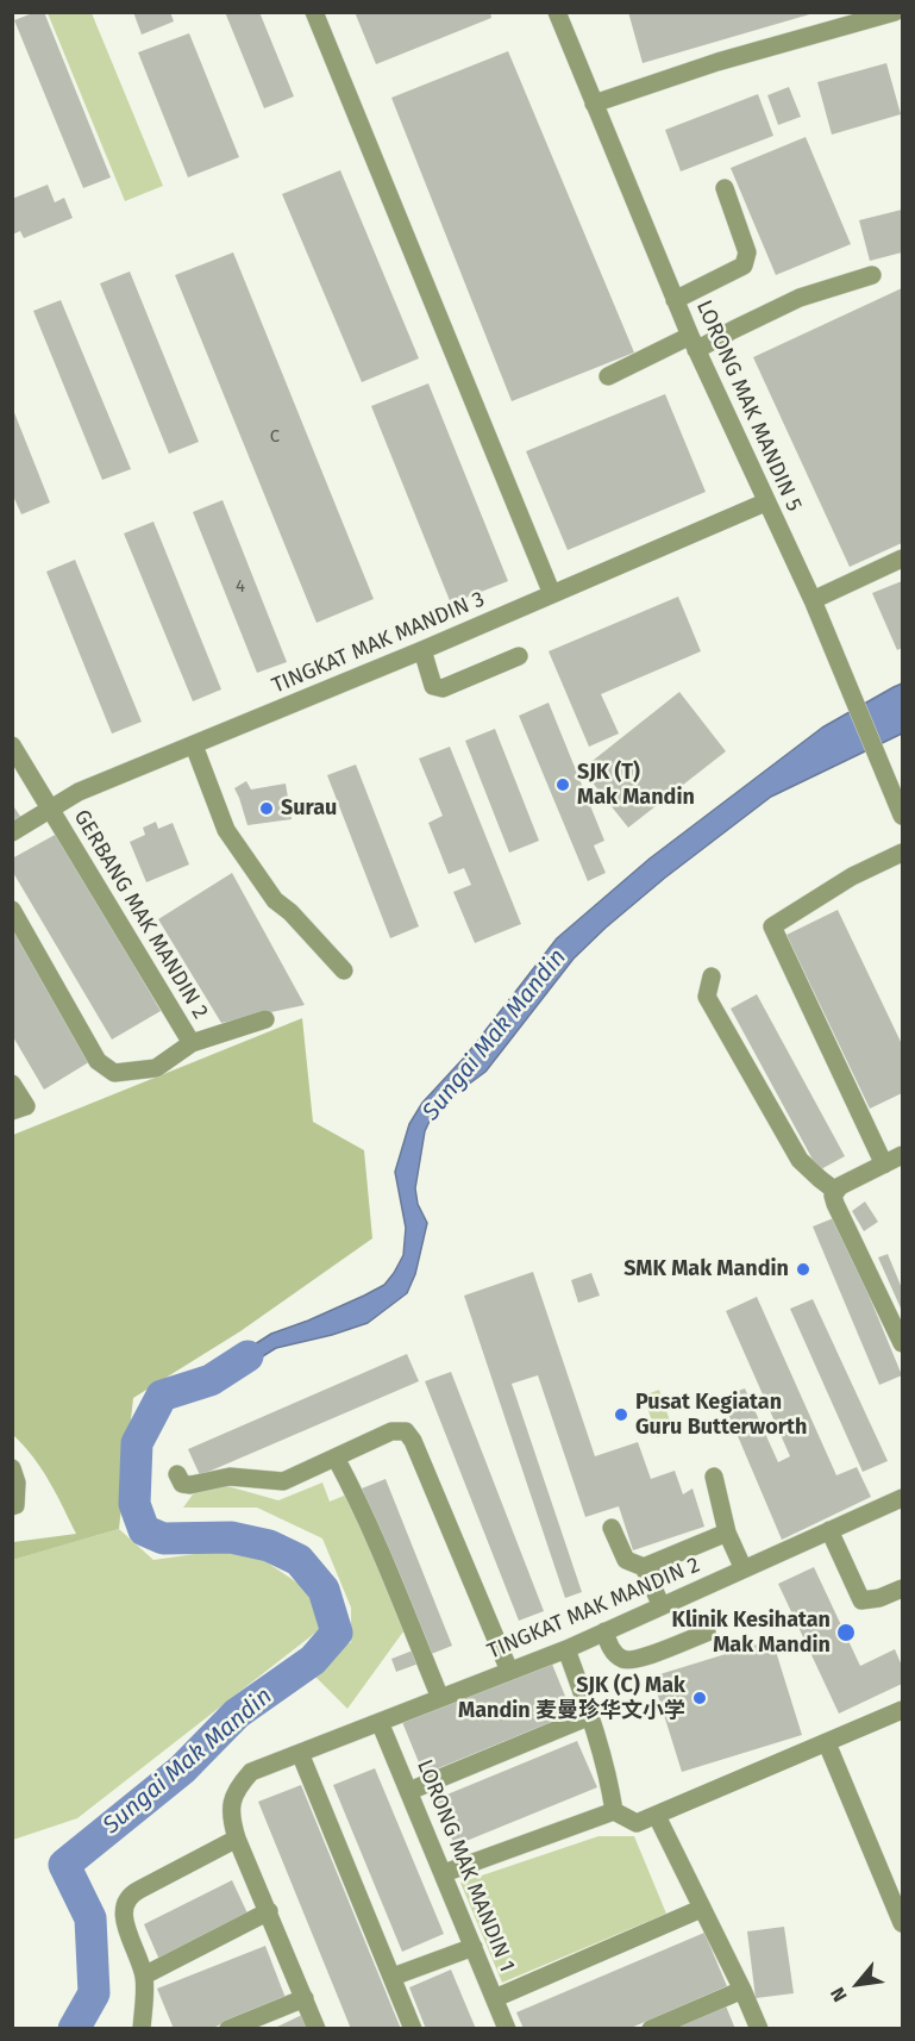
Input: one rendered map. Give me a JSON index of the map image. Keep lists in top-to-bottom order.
{
  "streets": {
    "street": [
      "LORONG MAK MANDIN 5",
      "TINGKAT MAK MANDIN 3",
      "GERBANG MAK MANDIN 2",
      "TINGKAT MAK MANDIN 2",
      "LORONG MAK MANDIN 1"
    ]
  },
  "crossings": [
    ["LORONG MAK MANDIN 5", "TINGKAT MAK MANDIN 3"],
    ["TINGKAT MAK MANDIN 3", "GERBANG MAK MANDIN 2"],
    ["TINGKAT MAK MANDIN 2", "LORONG MAK MANDIN 1"]
  ],
  "water": ["Sungai Mak Mandin"],
  "places": [
    "SJK (T) Mak Mandin",
    "Surau",
    "SMK Mak Mandin",
    "Pusat Kegiatan Guru Butterworth",
    "Klinik Kesihatan Mak Mandin",
    "SJK (C) Mak Mandin 麦曼珍华文小学"
  ],
  "house_numbers": ["C", "4"],
  "north": "bottom left"
}
